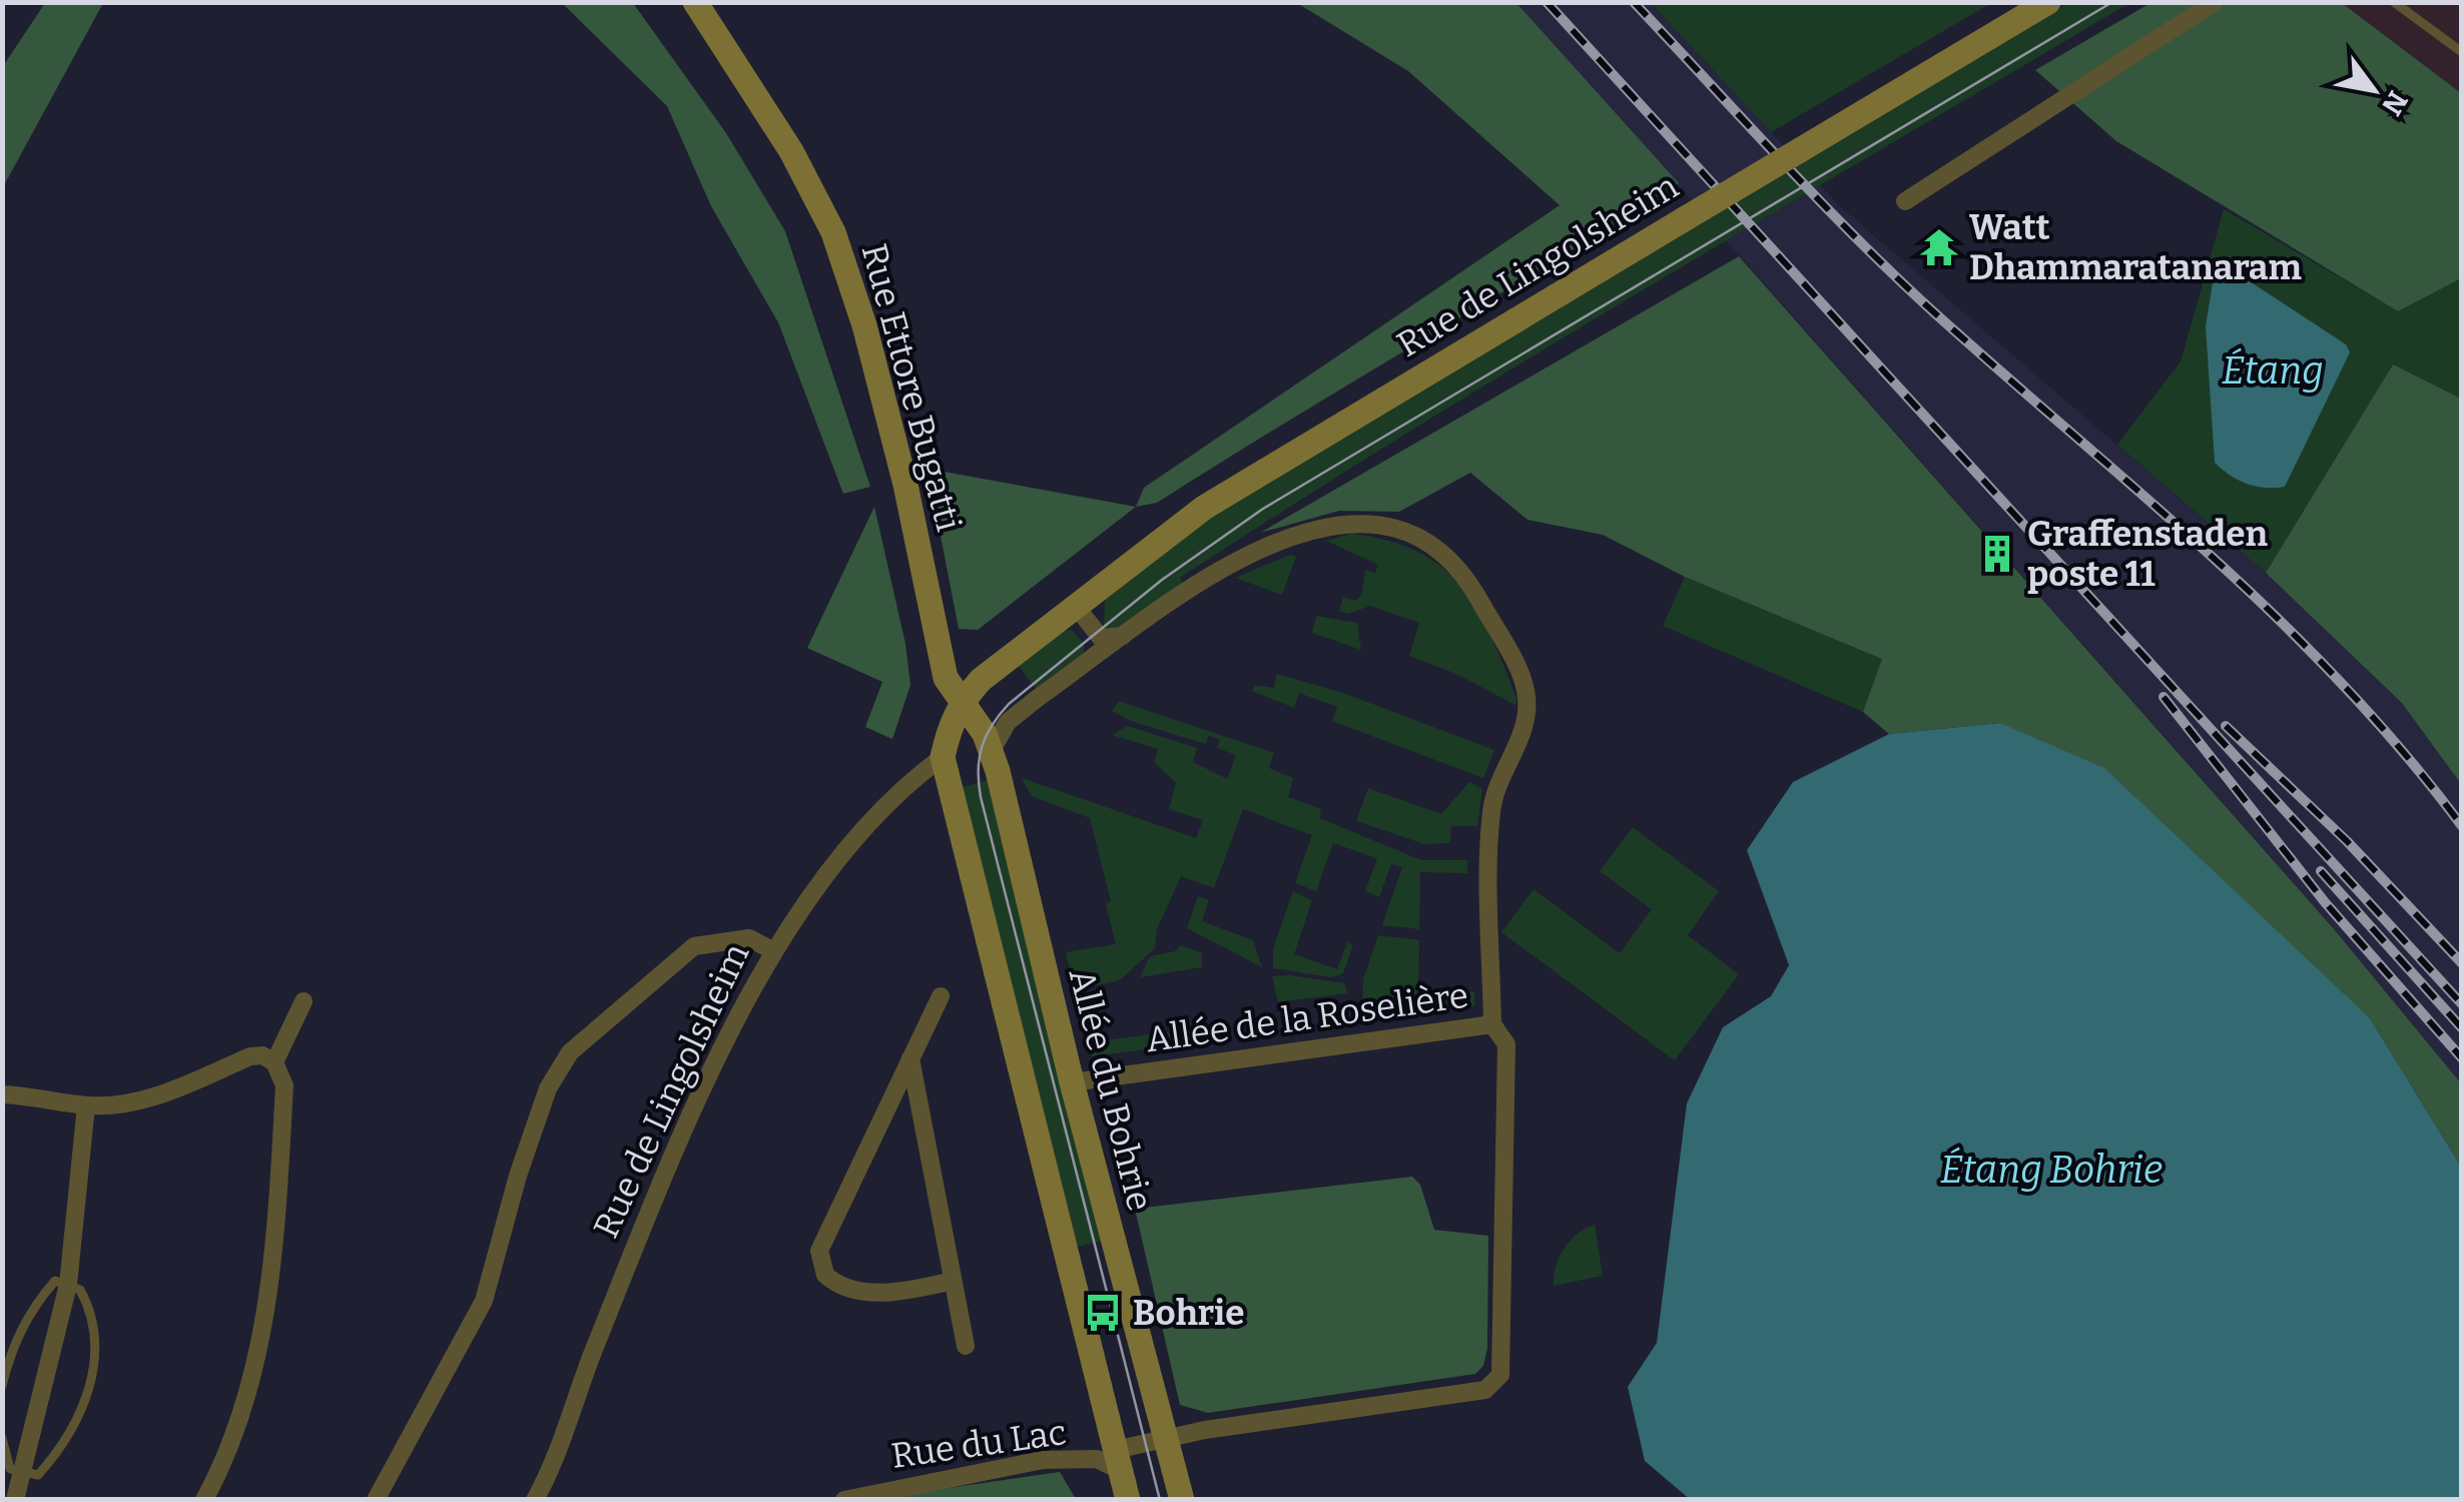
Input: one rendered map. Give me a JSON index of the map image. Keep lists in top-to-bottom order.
{
  "streets": {
    "main road": ["Rue de Lingolsheim", "Rue Ettore Bugatti", "Allée du Bohrie"],
    "street": ["Allée de la Roselière", "Rue du Lac"]
  },
  "crossings": [
    ["Rue de Lingolsheim", "Rue Ettore Bugatti"],
    ["Rue de Lingolsheim", "Allée du Bohrie"],
    ["Rue Ettore Bugatti", "Allée du Bohrie"],
    ["Allée de la Roselière", "Allée du Bohrie"]
  ],
  "water": ["Étang", "Étang Bohrie"],
  "places": {
    "temple": ["Watt Dhammaratanaram"],
    "building": ["Graffenstaden poste 11"],
    "bus stop": ["Bohrie"]
  },
  "north": "bottom right"
}
